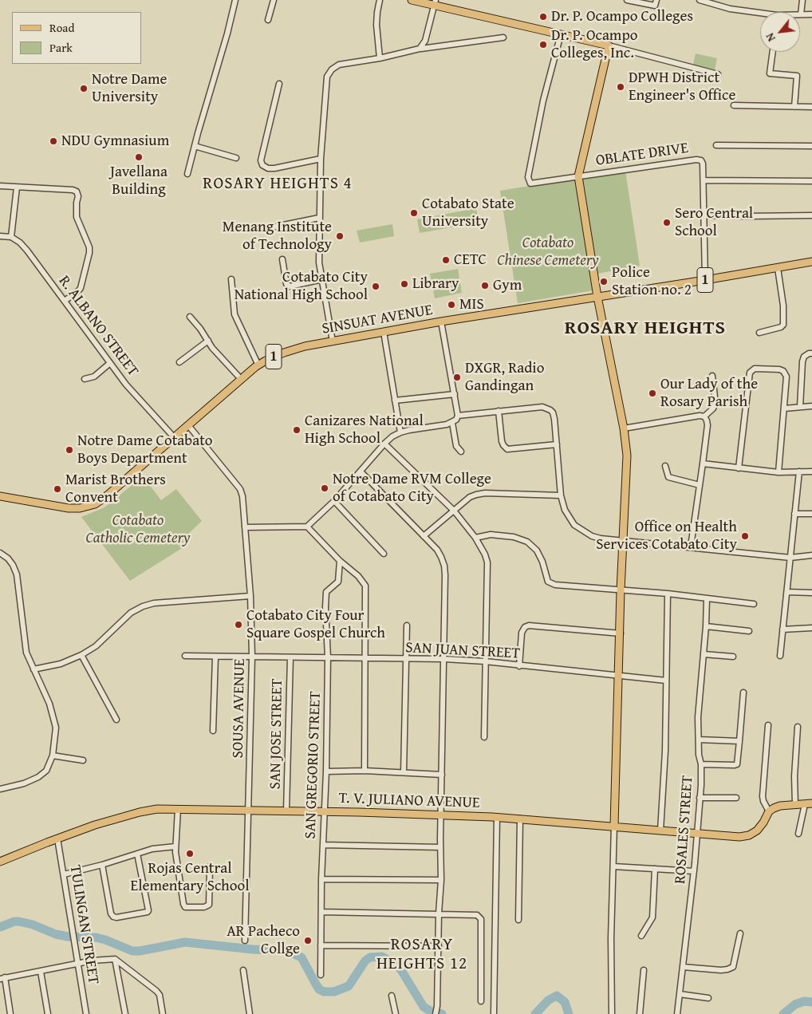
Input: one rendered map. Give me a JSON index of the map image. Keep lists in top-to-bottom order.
{
  "streets": {
    "main road": ["1", "SINSUAT AVENUE", "T. V. JULIANO AVENUE"],
    "street": [
      "OBLATE DRIVE",
      "R. ALBANO STREET",
      "SAN JUAN STREET",
      "SOUSA AVENUE",
      "SAN JOSE STREET",
      "SAN GREGORIO STREET",
      "ROSALES STREET",
      "TULINGAN STREET"
    ]
  },
  "crossings": [
    ["OBLATE DRIVE", "SINSUAT AVENUE"],
    ["SINSUAT AVENUE", "R. ALBANO STREET"],
    ["SINSUAT AVENUE", "SOUSA AVENUE"],
    ["SAN JUAN STREET", "SOUSA AVENUE"],
    ["SAN JUAN STREET", "SAN JOSE STREET"],
    ["SAN JUAN STREET", "SAN GREGORIO STREET"],
    ["SOUSA AVENUE", "T. V. JULIANO AVENUE"],
    ["SAN JOSE STREET", "T. V. JULIANO AVENUE"],
    ["SAN GREGORIO STREET", "T. V. JULIANO AVENUE"],
    ["T. V. JULIANO AVENUE", "ROSALES STREET"],
    ["T. V. JULIANO AVENUE", "TULINGAN STREET"]
  ],
  "districts": ["ROSARY HEIGHTS 4", "ROSARY HEIGHTS", "ROSARY HEIGHTS 12"],
  "parks": ["Cotabato Chinese Cemetery", "Cotabato Catholic Cemetery"],
  "places": [
    "Dr. P. Ocampo Colleges",
    "Dr. P. Ocampo Colleges, Inc.",
    "DPWH District Engineer's Office",
    "Notre Dame University",
    "NDU Gymnasium",
    "Javellana Building",
    "Cotabato State University",
    "Sero Central School",
    "Menang Institute of Technology",
    "CETC",
    "Police Station no. 2",
    "Library",
    "Gym",
    "Cotabato City National High School",
    "MIS",
    "DXGR, Radio Gandingan",
    "Our Lady of the Rosary Parish",
    "Canizares National High School",
    "Notre Dame Cotabato Boys Department",
    "Notre Dame RVM College of Cotabato City",
    "Marist Brothers Convent",
    "Office on Health Services Cotabato City",
    "Cotabato City Four Square Gospel Church",
    "Rojas Central Elementary School",
    "AR Pacheco Collge"
  ],
  "legend": ["Road", "Park"],
  "north": "bottom left"
}
